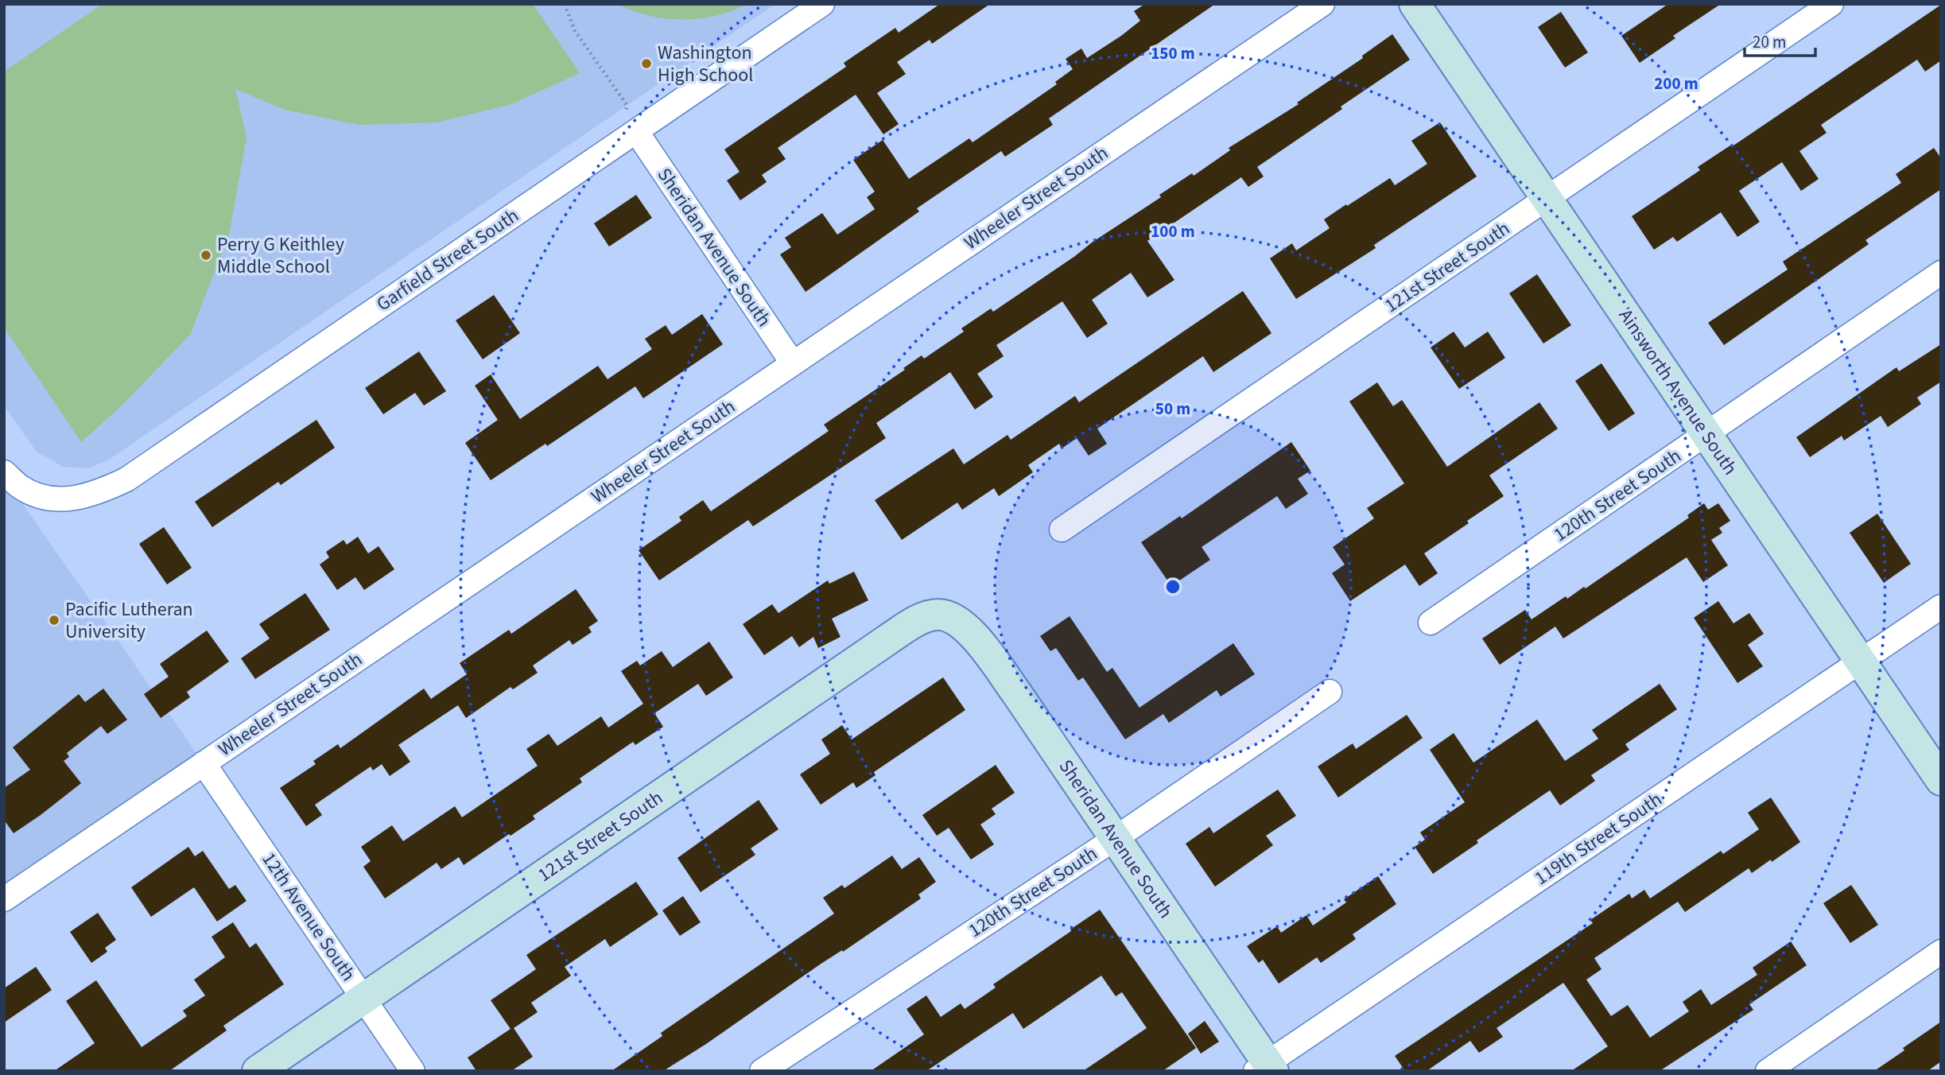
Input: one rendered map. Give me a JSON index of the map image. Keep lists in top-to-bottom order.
{
  "streets": {
    "street": [
      "Wheeler Street South",
      "Sheridan Avenue South",
      "Garfield Street South",
      "121st Street South",
      "Ainsworth Avenue South",
      "120th Street South",
      "119th Street South",
      "12th Avenue South"
    ]
  },
  "crossings": [
    ["Wheeler Street South", "Sheridan Avenue South"],
    ["Wheeler Street South", "12th Avenue South"],
    ["Sheridan Avenue South", "Garfield Street South"],
    ["Sheridan Avenue South", "121st Street South"],
    ["Sheridan Avenue South", "120th Street South"],
    ["Sheridan Avenue South", "119th Street South"],
    ["121st Street South", "Ainsworth Avenue South"],
    ["121st Street South", "12th Avenue South"],
    ["Ainsworth Avenue South", "120th Street South"],
    ["Ainsworth Avenue South", "119th Street South"]
  ],
  "places": ["Washington High School", "Perry G Keithley Middle School", "Pacific Lutheran University"],
  "scale_bar": "20 m",
  "rings": [
    "150 m",
    "200 m",
    "100 m",
    "50 m"
  ]
}
